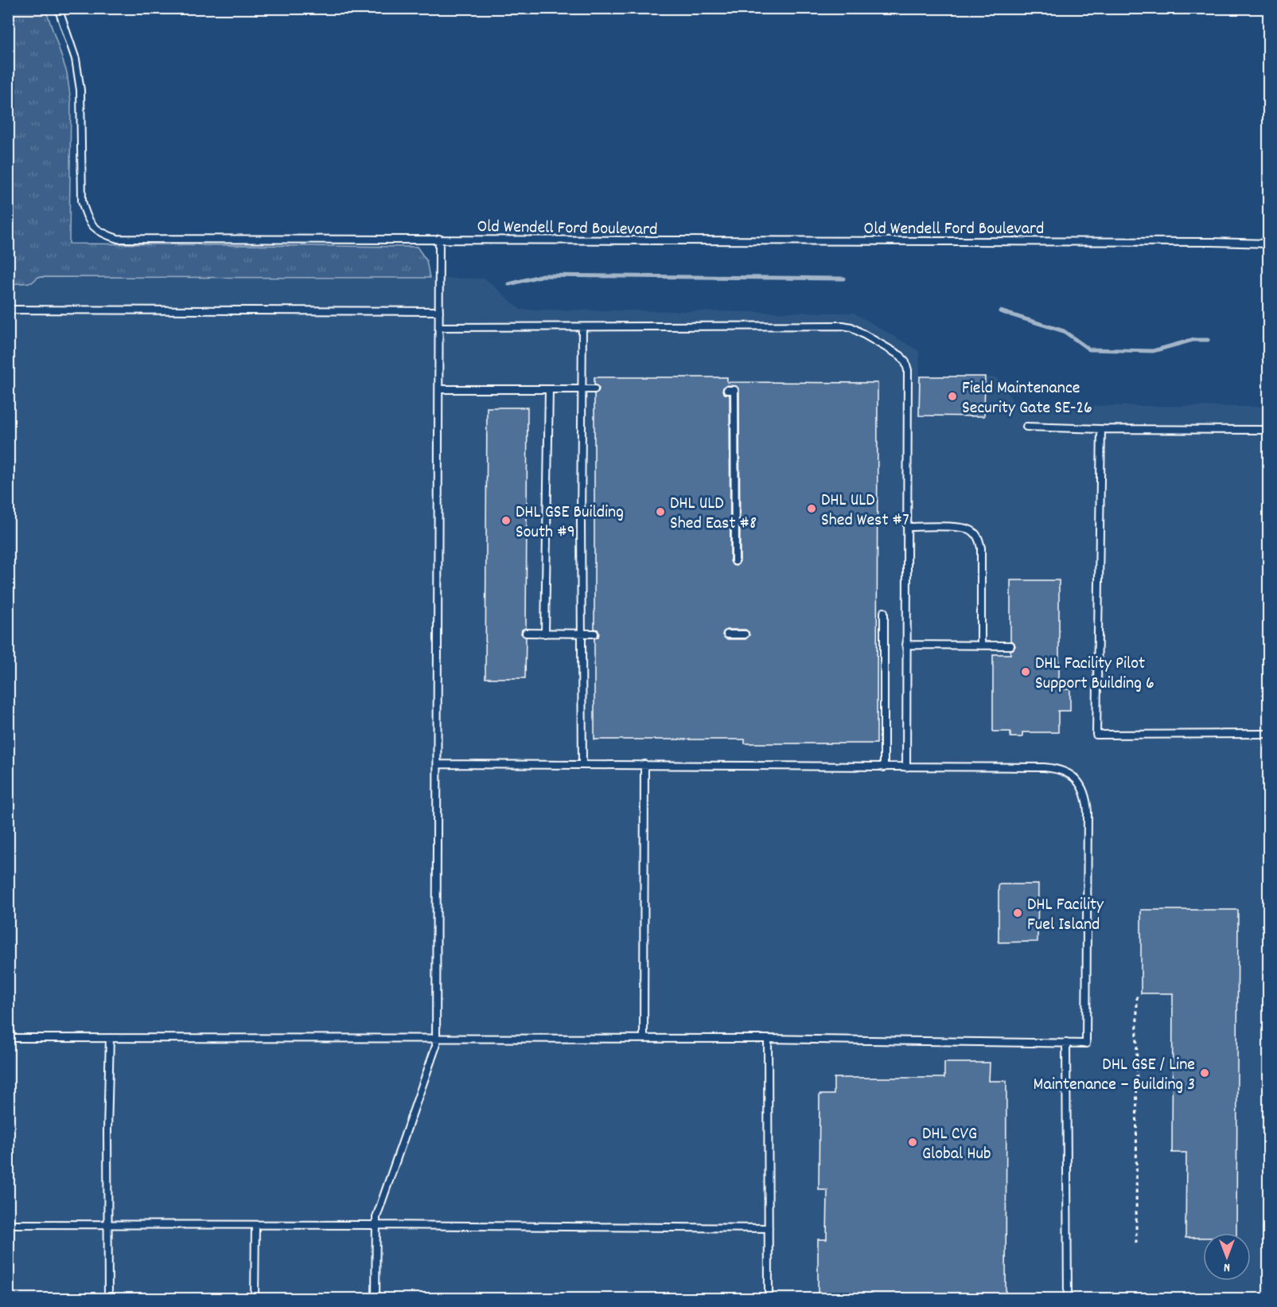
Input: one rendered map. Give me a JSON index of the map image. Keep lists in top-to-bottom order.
{
  "streets": {
    "lane": ["Old Wendell Ford Boulevard"]
  },
  "places": [
    "Field Maintenance Security Gate SE-26",
    "DHL ULD Shed West #7",
    "DHL ULD Shed East #8",
    "DHL GSE Building South #9",
    "DHL Facility Pilot Support Building 6",
    "DHL Facility Fuel Island",
    "DHL GSE / Line Maintenance – Building 3",
    "DHL CVG Global Hub"
  ],
  "north": "bottom"
}
